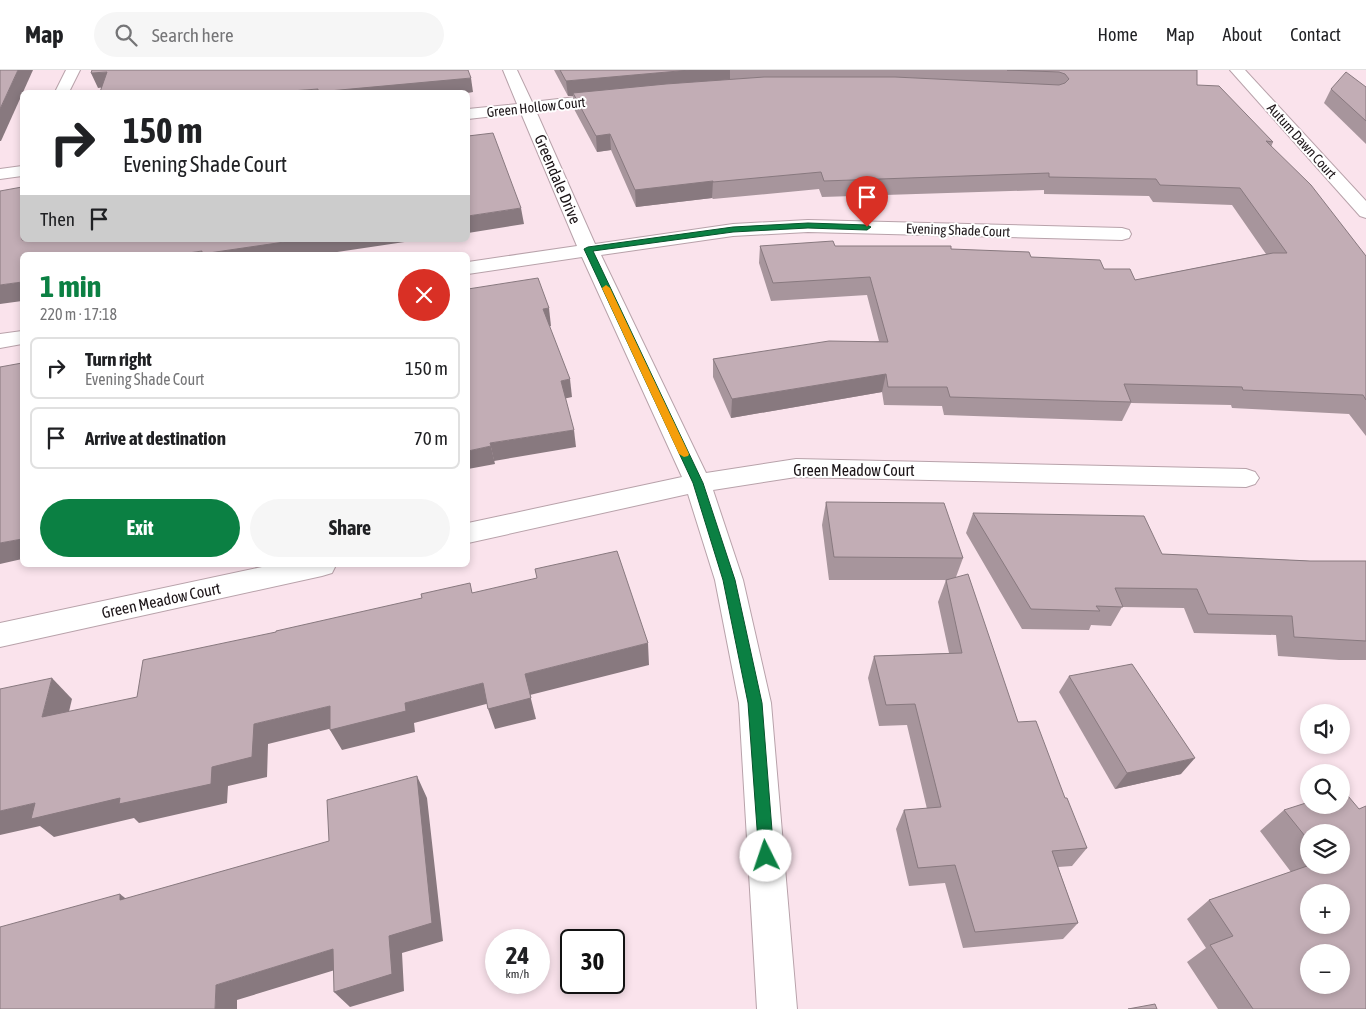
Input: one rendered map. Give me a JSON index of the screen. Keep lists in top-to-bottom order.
{
  "streets": {
    "street": [
      "Green Hollow Court",
      "Autum Dawn Court",
      "Greendale Drive",
      "Evening Shade Court",
      "Green Meadow Court"
    ]
  },
  "crossings": [
    ["Green Hollow Court", "Greendale Drive"],
    ["Greendale Drive", "Evening Shade Court"],
    ["Greendale Drive", "Green Meadow Court"]
  ],
  "page": {
    "header": "Map",
    "search": "Search here",
    "nav": [
      "Home",
      "Map",
      "About",
      "Contact"
    ],
    "turn": ["150 m", "Evening Shade Court"],
    "then": "Then",
    "heading": ["1 min", "220 m · 17:18"],
    "list": [
      {
        "name": "Turn right",
        "note": "Evening Shade Court",
        "value": "150 m"
      },
      {
        "name": "Arrive at destination",
        "value": "70 m"
      }
    ],
    "buttons": ["Exit", "Share"],
    "map_buttons": ["+", "−"],
    "speed": "24 km/h",
    "limit": "30"
  }
}
